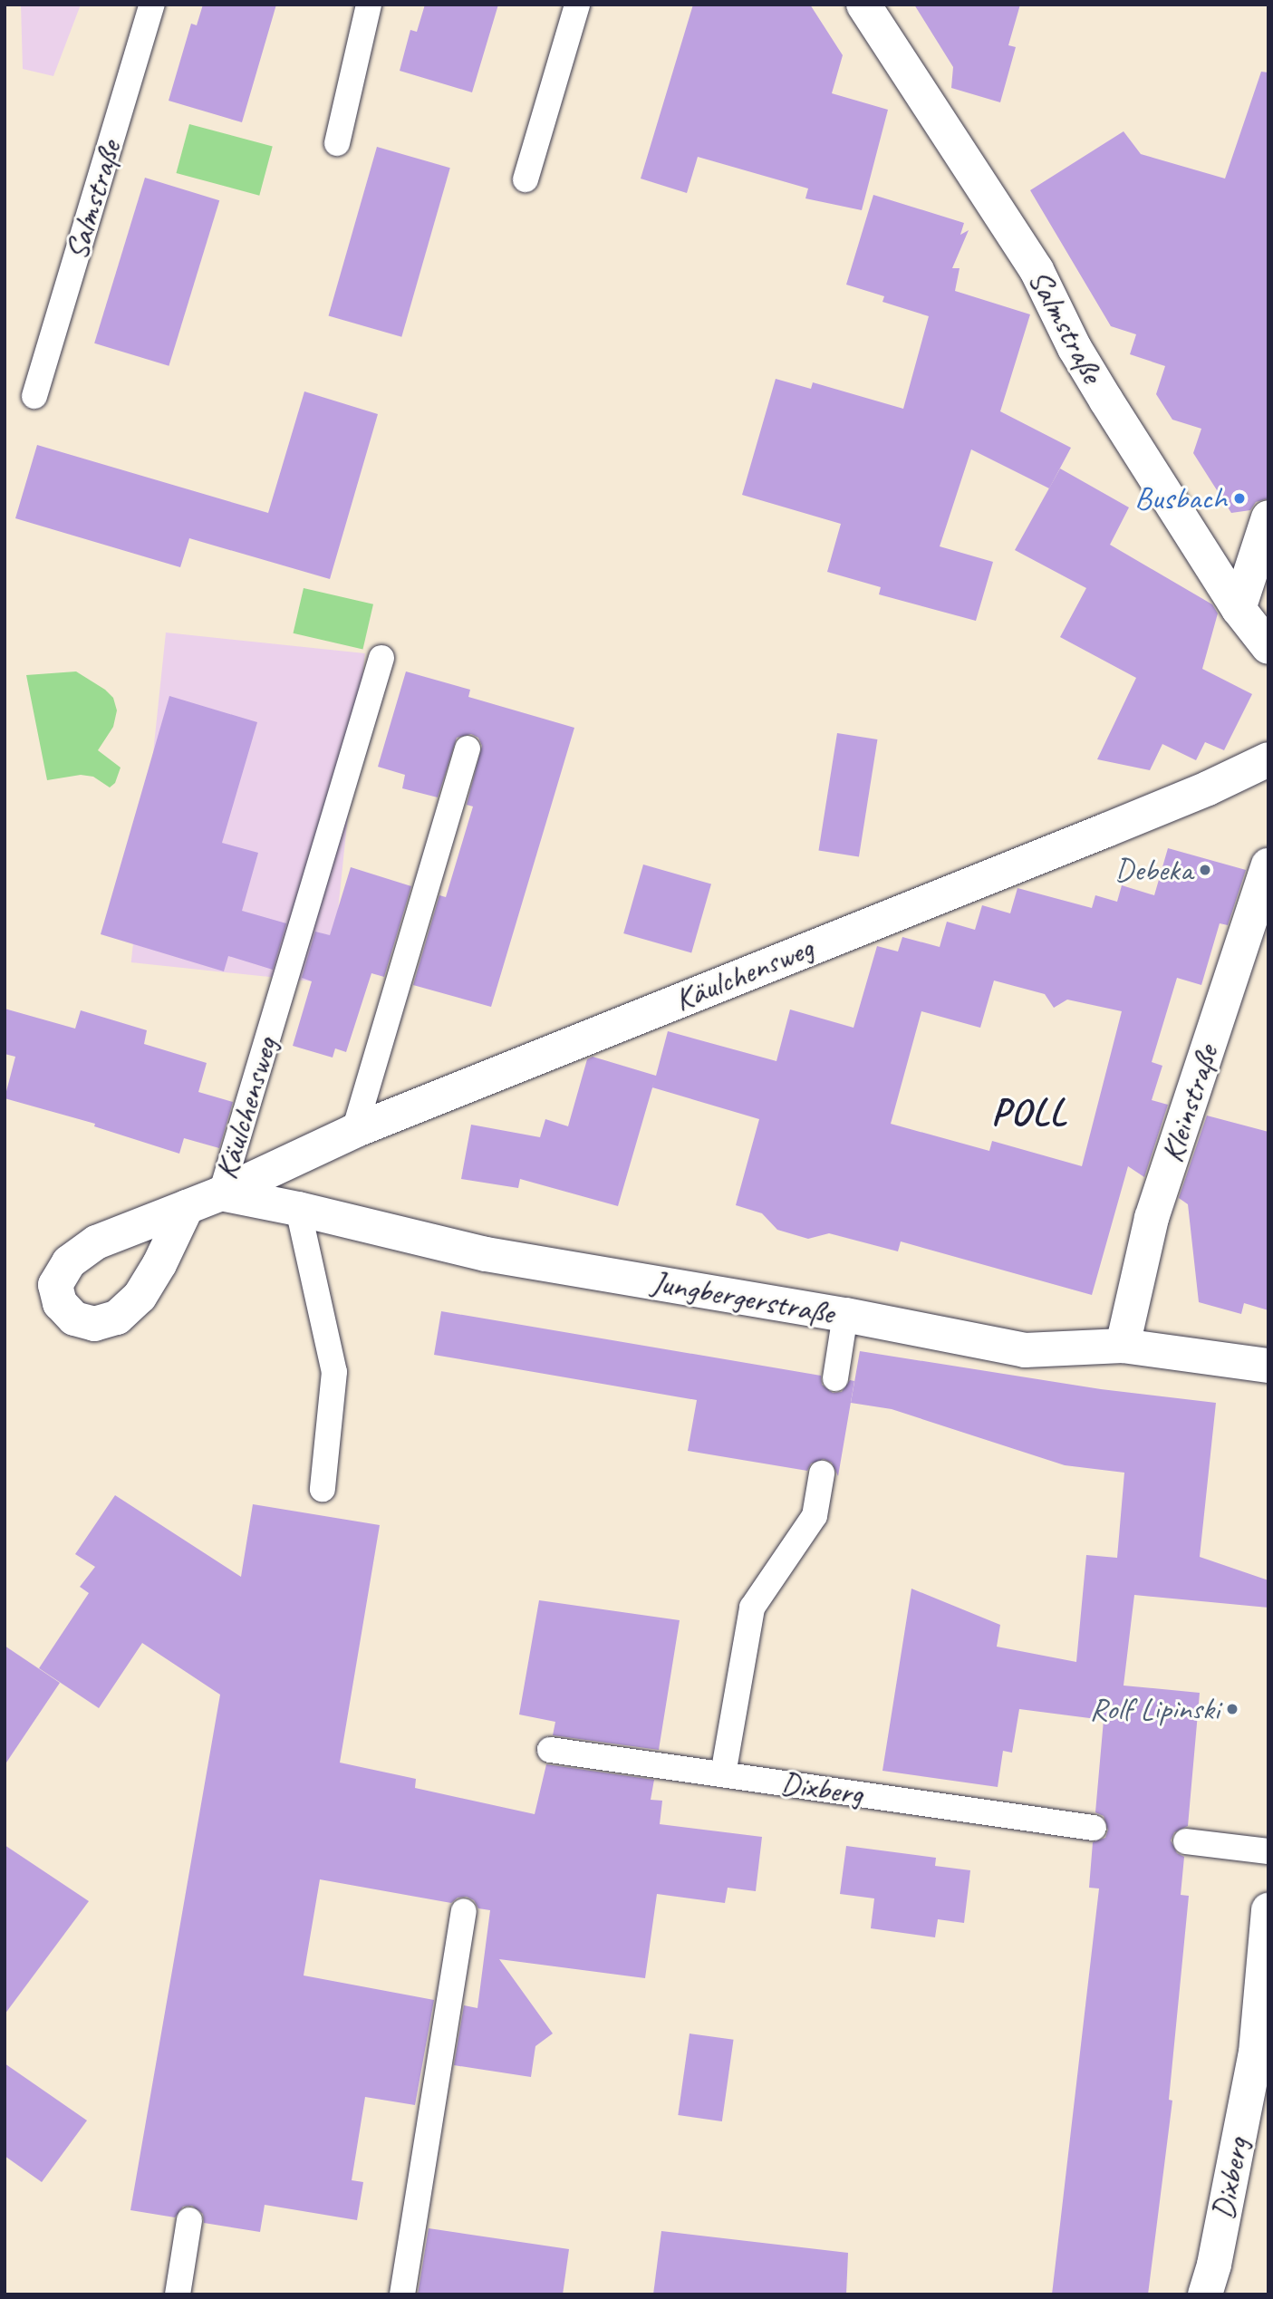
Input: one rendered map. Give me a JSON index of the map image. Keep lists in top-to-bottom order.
{
  "streets": {
    "street": [
      "Salmstraße",
      "Käulchensweg",
      "Kleinstraße",
      "Jungbergerstraße",
      "Dixberg"
    ]
  },
  "crossings": [
    ["Käulchensweg", "Jungbergerstraße"],
    ["Kleinstraße", "Jungbergerstraße"]
  ],
  "districts": ["POLL"],
  "places": ["Busbach", "Debeka", "Rolf Lipinski"]
}
